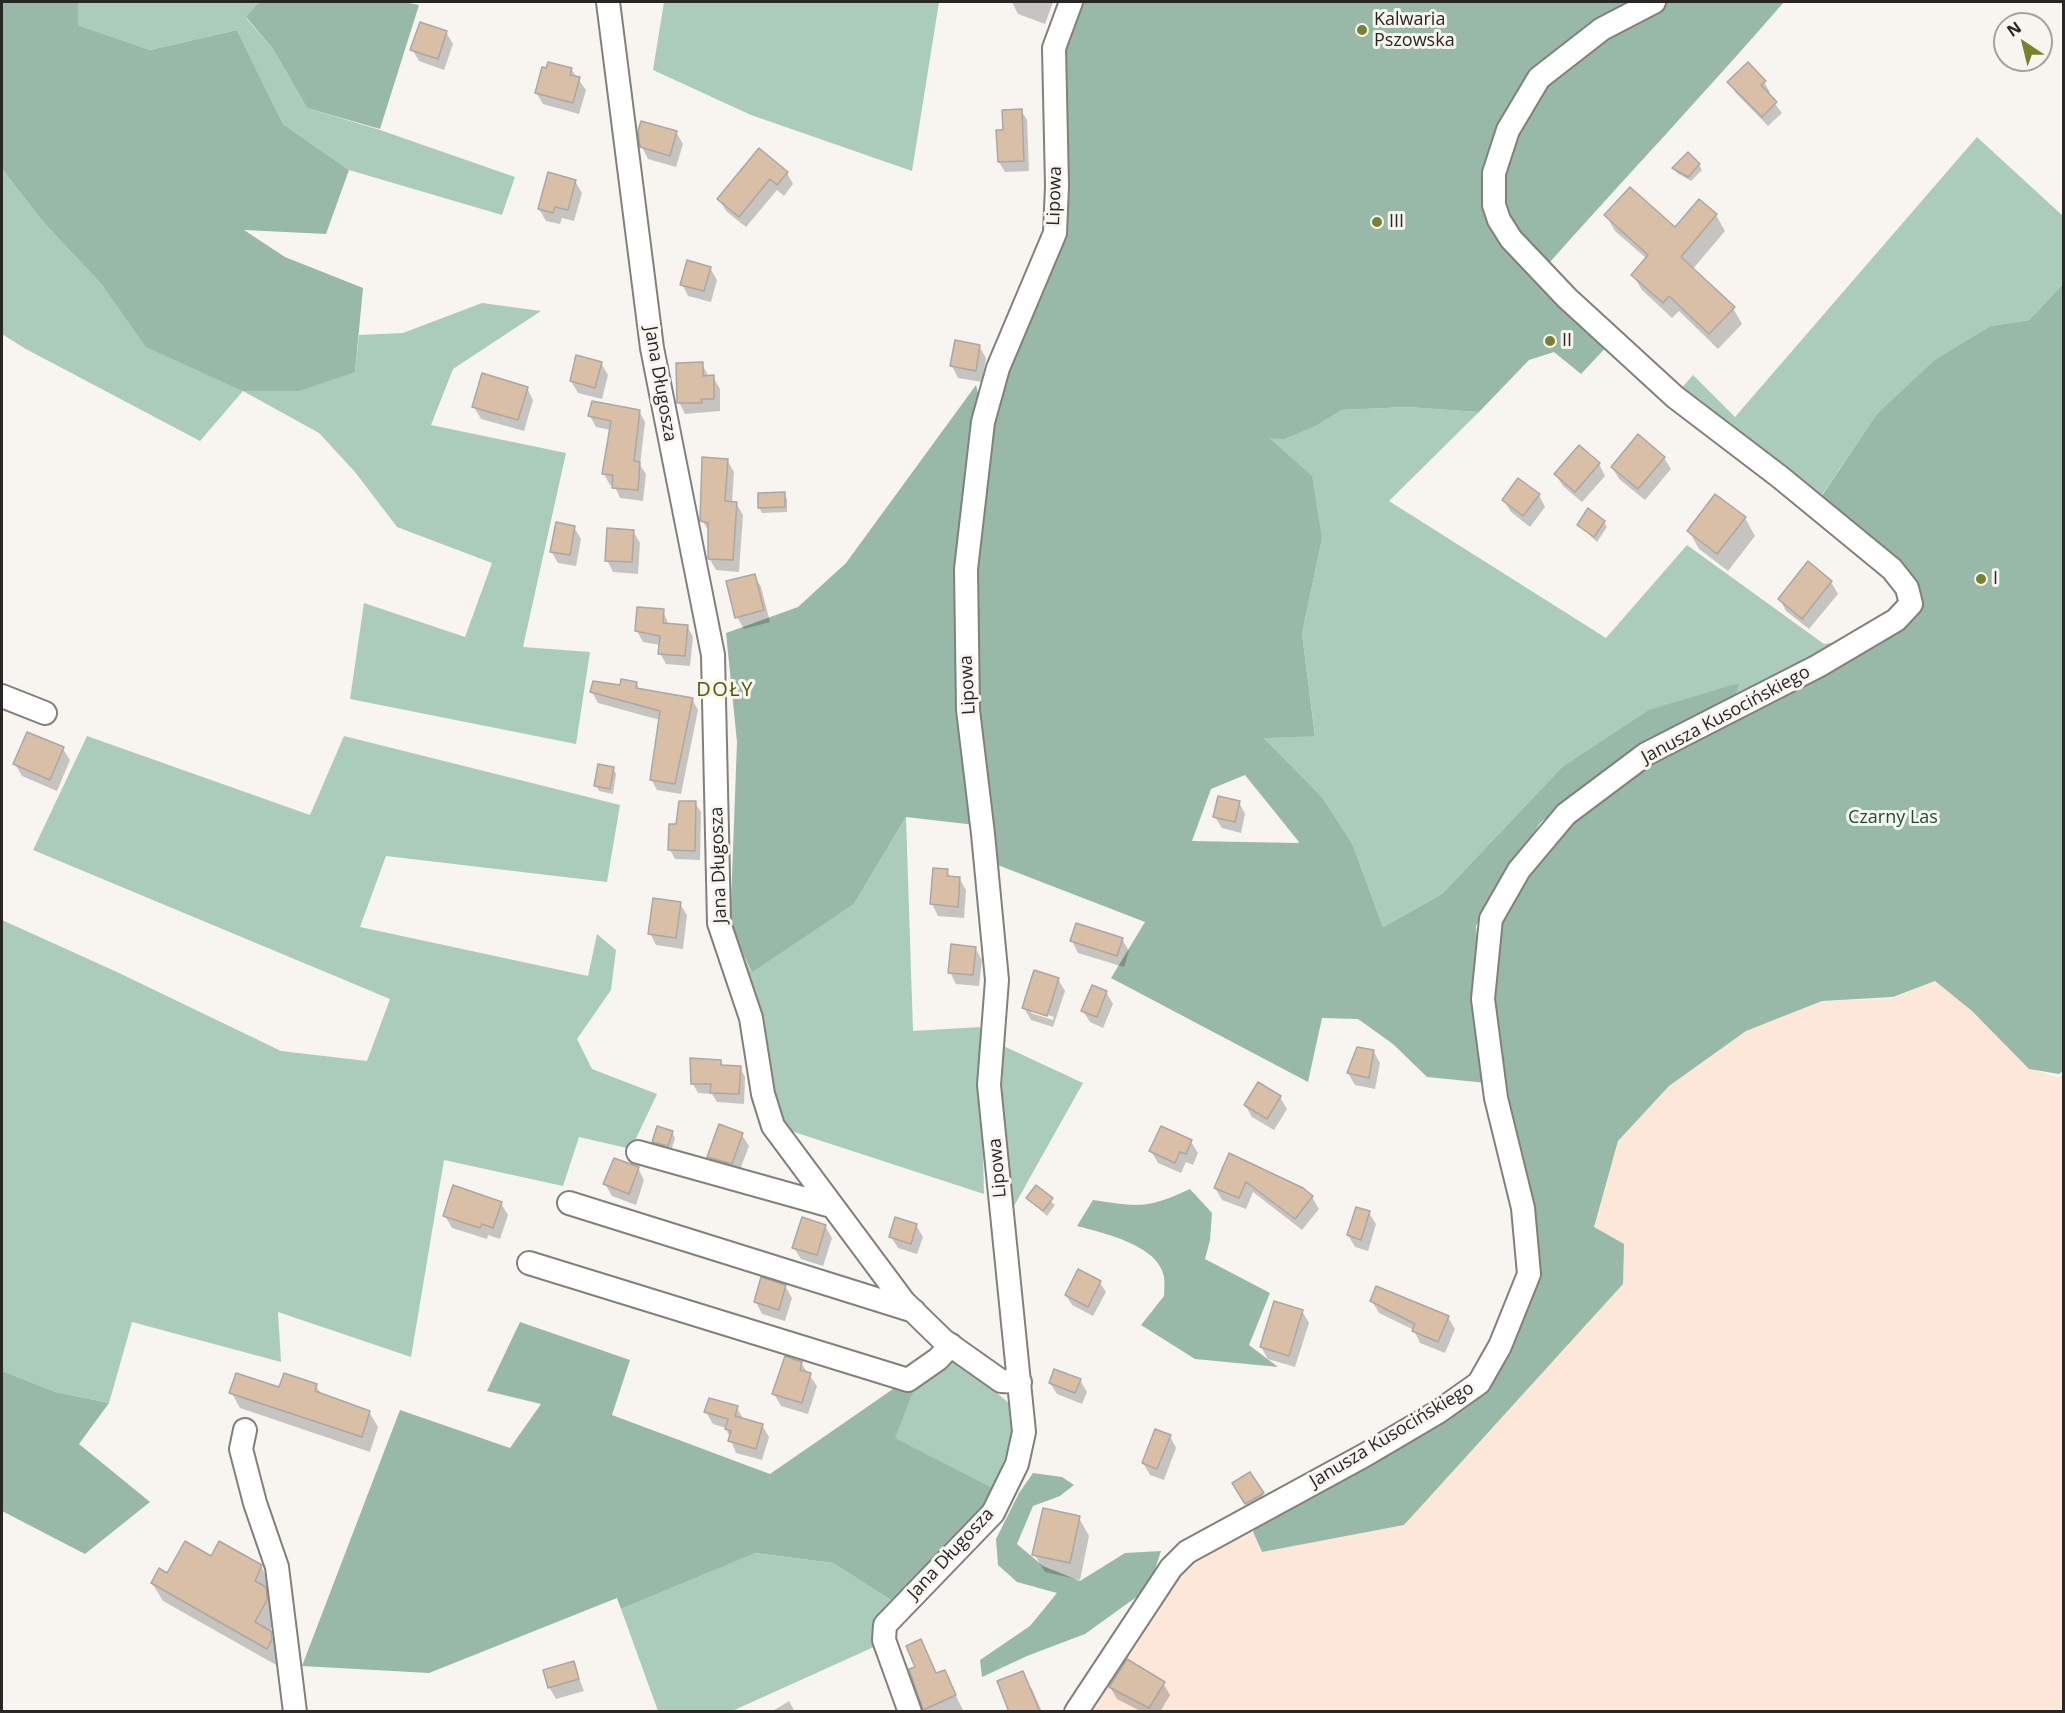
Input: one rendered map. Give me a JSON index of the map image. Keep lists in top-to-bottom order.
{
  "streets": {
    "street": ["Lipowa", "Jana Długosza", "Janusza Kusocińskiego"]
  },
  "crossings": [
    ["Lipowa", "Jana Długosza"]
  ],
  "districts": ["DOŁY"],
  "parks": ["Czarny Las"],
  "places": [
    "Kalwaria Pszowska",
    "III",
    "II",
    "I"
  ],
  "north": "top left"
}
